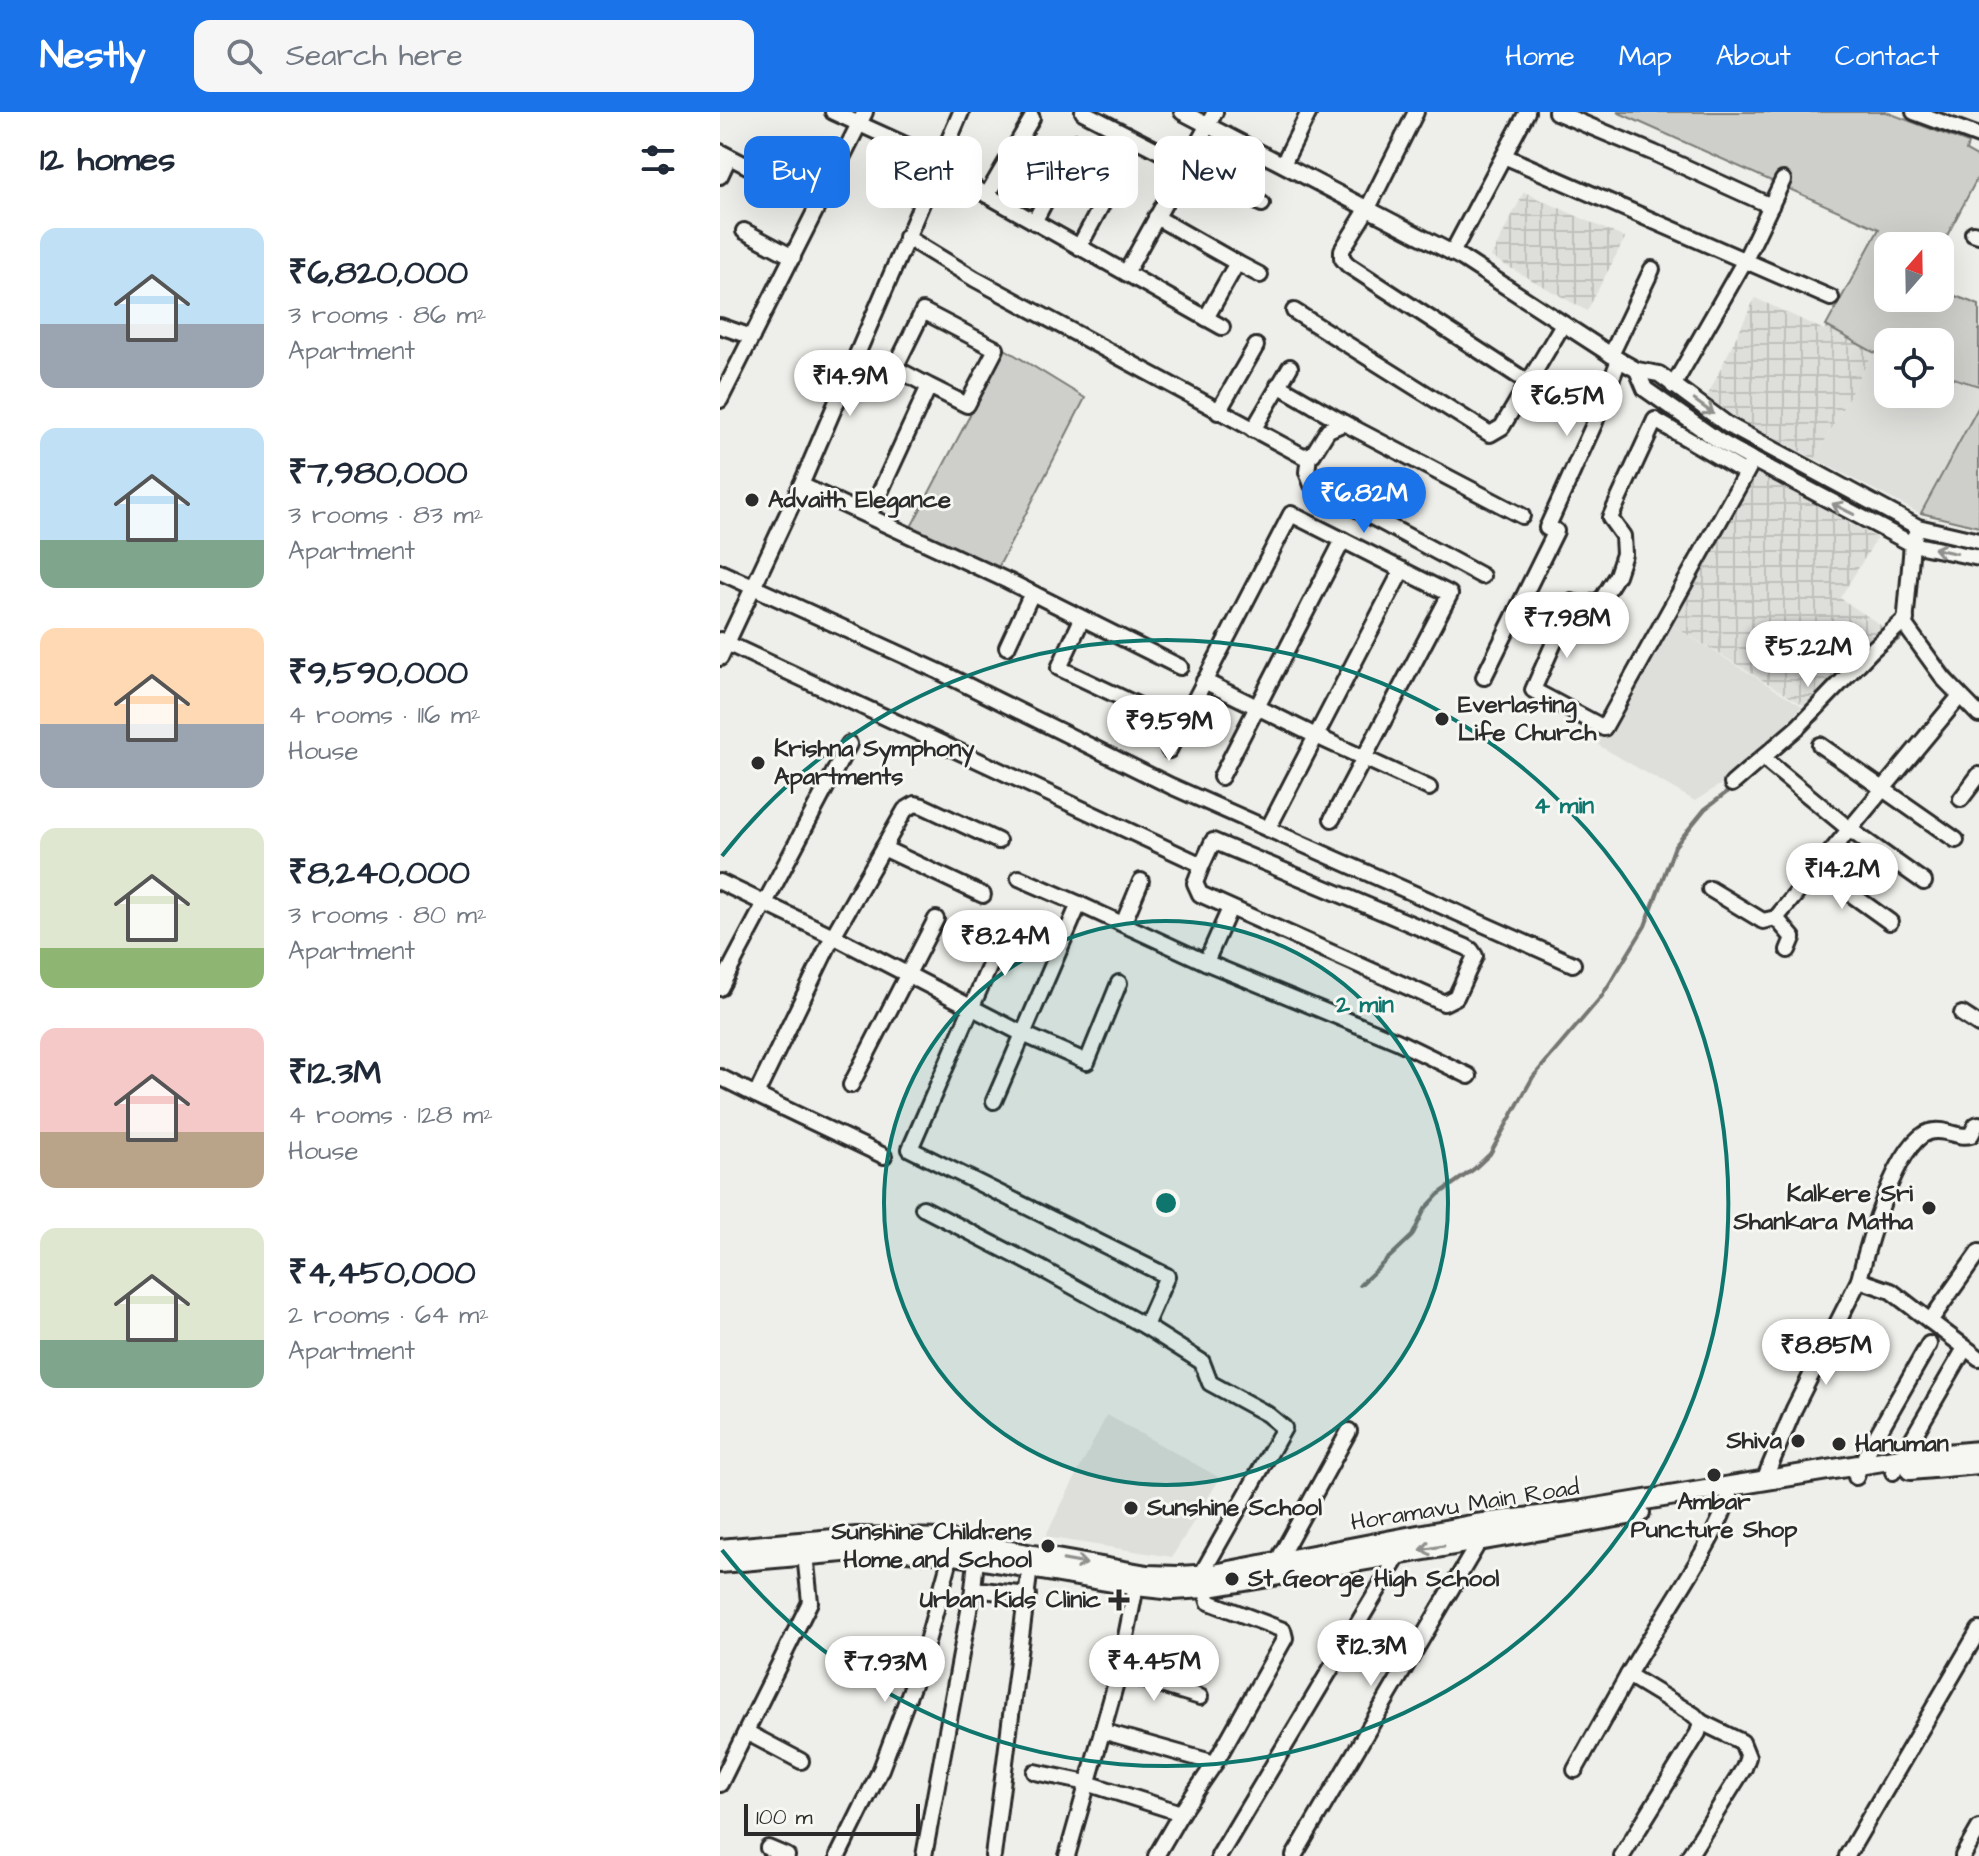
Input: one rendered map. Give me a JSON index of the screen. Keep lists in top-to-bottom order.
{
  "streets": {
    "main road": ["Horamavu Main Road"]
  },
  "places": {
    "other": [
      "Advaith Elegance",
      "Everlasting Life Church",
      "Krishna Symphony Apartments",
      "Kalkere Sri Shankara Matha",
      "Shiva",
      "Hanuman",
      "Ambar Puncture Shop",
      "Sunshine School",
      "Sunshine Childrens Home and School",
      "St George High School"
    ],
    "health": ["Urban Kids Clinic"]
  },
  "scale_bar": "100 m",
  "north": "top",
  "page": {
    "header": "Nestly",
    "search": "Search here",
    "nav": [
      "Home",
      "Map",
      "About",
      "Contact"
    ],
    "heading": "12 homes",
    "chip": [
      "Buy",
      "Rent",
      "Filters",
      "New"
    ],
    "list": [
      {
        "name": "₹6,820,000",
        "note": "3 rooms · 86 m² · Apartment"
      },
      {
        "name": "₹7,980,000",
        "note": "3 rooms · 83 m² · Apartment"
      },
      {
        "name": "₹9,590,000",
        "note": "4 rooms · 116 m² · House"
      },
      {
        "name": "₹8,240,000",
        "note": "3 rooms · 80 m² · Apartment"
      },
      {
        "name": "₹12.3M",
        "note": "4 rooms · 128 m² · House"
      },
      {
        "name": "₹4,450,000",
        "note": "2 rooms · 64 m² · Apartment"
      }
    ],
    "price": [
      "₹14.9M",
      "₹6.5M",
      "₹6.82M",
      "₹7.98M",
      "₹5.22M",
      "₹9.59M",
      "₹14.2M",
      "₹8.24M",
      "₹8.85M",
      "₹12.3M",
      "₹4.45M",
      "₹7.93M"
    ],
    "scale": "100 m"
  },
  "rings": ["4 min", "2 min"]
}
